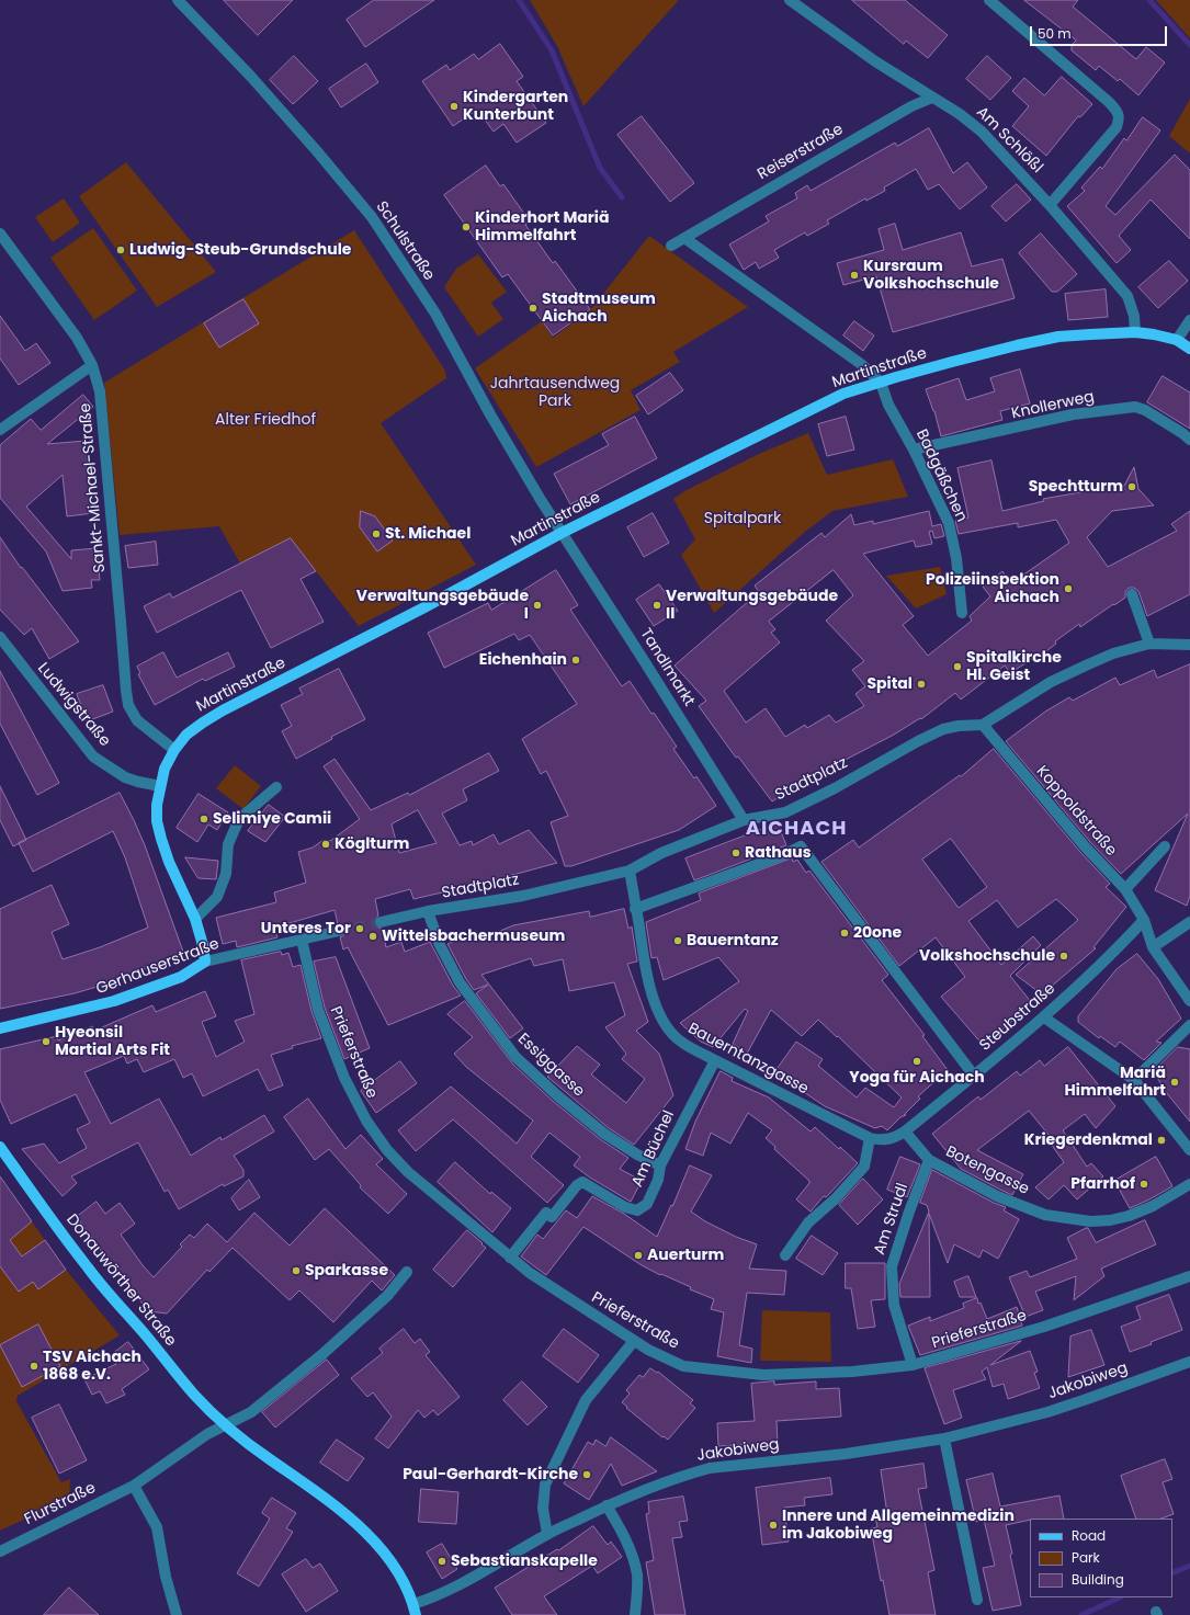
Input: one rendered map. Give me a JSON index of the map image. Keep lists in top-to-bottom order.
{
  "streets": {
    "main road": ["Martinstraße", "Gerhauserstraße", "Donauwörther Straße"],
    "street": [
      "Am Schlößl",
      "Reiserstraße",
      "Schulstraße",
      "Knollerweg",
      "Badgäßchen",
      "Sankt-Michael-Straße",
      "Tandlmarkt",
      "Ludwigstraße",
      "Stadtplatz",
      "Koppoldstraße",
      "Steubstraße",
      "Prieferstraße",
      "Bauerntanzgasse",
      "Essiggasse",
      "Am Büchel",
      "Botengasse",
      "Am Strudl",
      "Jakobiweg",
      "Flurstraße"
    ]
  },
  "crossings": [
    ["Am Schlößl", "Reiserstraße"],
    ["Am Schlößl", "Martinstraße"],
    ["Schulstraße", "Martinstraße"],
    ["Schulstraße", "Tandlmarkt"],
    ["Martinstraße", "Badgäßchen"],
    ["Martinstraße", "Sankt-Michael-Straße"],
    ["Martinstraße", "Tandlmarkt"],
    ["Martinstraße", "Ludwigstraße"],
    ["Martinstraße", "Gerhauserstraße"],
    ["Knollerweg", "Badgäßchen"],
    ["Tandlmarkt", "Stadtplatz"],
    ["Stadtplatz", "Koppoldstraße"],
    ["Stadtplatz", "Bauerntanzgasse"],
    ["Stadtplatz", "Essiggasse"],
    ["Koppoldstraße", "Steubstraße"],
    ["Gerhauserstraße", "Prieferstraße"],
    ["Steubstraße", "Bauerntanzgasse"],
    ["Steubstraße", "Botengasse"],
    ["Prieferstraße", "Am Büchel"],
    ["Prieferstraße", "Am Strudl"],
    ["Bauerntanzgasse", "Am Büchel"],
    ["Bauerntanzgasse", "Botengasse"],
    ["Essiggasse", "Am Büchel"],
    ["Botengasse", "Am Strudl"],
    ["Donauwörther Straße", "Jakobiweg"],
    ["Donauwörther Straße", "Flurstraße"]
  ],
  "districts": ["AICHACH"],
  "parks": ["Jahrtausendweg Park", "Alter Friedhof", "Spitalpark"],
  "places": [
    "Kindergarten Kunterbunt",
    "Kinderhort Mariä Himmelfahrt",
    "Ludwig-Steub-Grundschule",
    "Kursraum Volkshochschule",
    "Stadtmuseum Aichach",
    "Spechtturm",
    "St. Michael",
    "Polizeiinspektion Aichach",
    "Verwaltungsgebäude I",
    "Verwaltungsgebäude II",
    "Eichenhain",
    "Spitalkirche Hl. Geist",
    "Spital",
    "Selimiye Camii",
    "Köglturm",
    "Rathaus",
    "Unteres Tor",
    "20one",
    "Wittelsbachermuseum",
    "Bauerntanz",
    "Volkshochschule",
    "Hyeonsil Martial Arts Fit",
    "Yoga für Aichach",
    "Mariä Himmelfahrt",
    "Kriegerdenkmal",
    "Pfarrhof",
    "Auerturm",
    "Sparkasse",
    "TSV Aichach 1868 e.V.",
    "Paul-Gerhardt-Kirche",
    "Innere und Allgemeinmedizin im Jakobiweg",
    "Sebastianskapelle"
  ],
  "legend": ["Road", "Park", "Building"],
  "scale_bar": "50 m"
}
